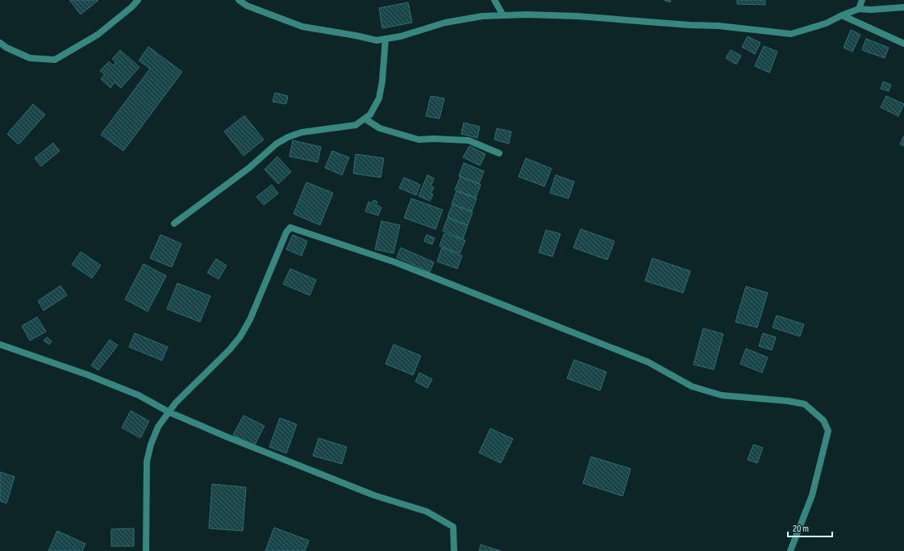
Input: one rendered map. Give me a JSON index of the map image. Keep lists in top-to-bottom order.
{
  "scale_bar": "20 m"
}
